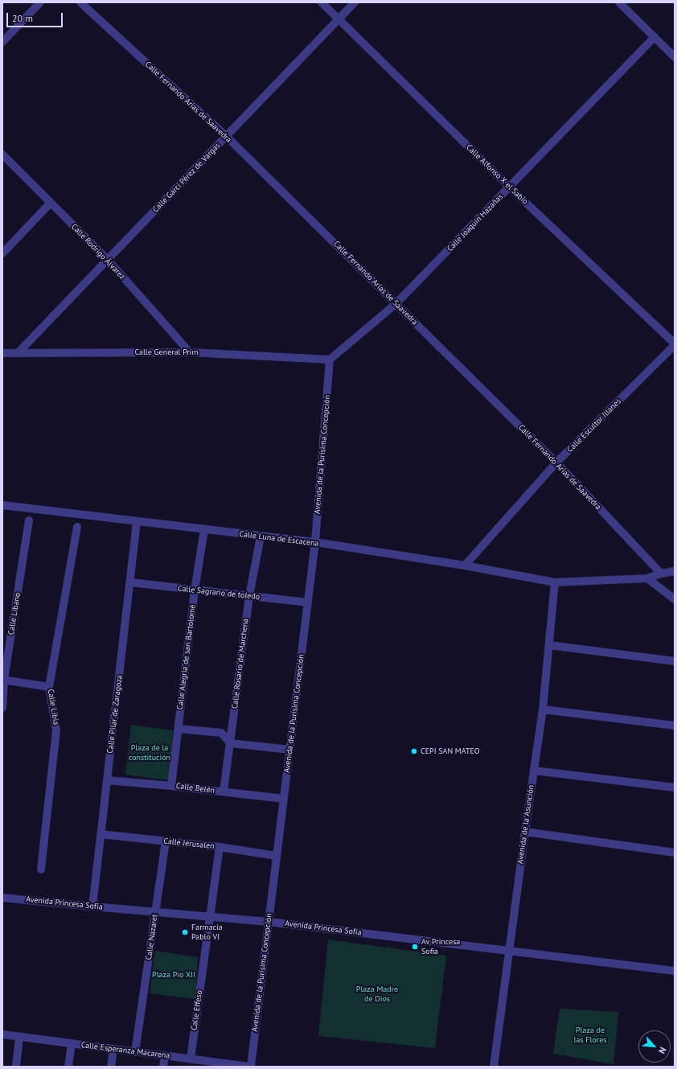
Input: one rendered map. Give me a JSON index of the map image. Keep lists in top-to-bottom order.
{
  "streets": {
    "street": [
      "Calle Fernando Arias de Saavedra",
      "Calle Alfonso X el Sabio",
      "Calle Garci Pérez de Vargas",
      "Calle Joaquín Hazañas",
      "Calle Rodrigo Álvarez",
      "Calle General Prim",
      "Calle Escultor Illanes",
      "Avenida de la Purísima Concepción",
      "Calle Luna de Escacena",
      "Calle Sagrario de toledo",
      "Calle Libano",
      "Calle Alegria de san Bartolomé",
      "Calle Rosario de Marchena",
      "Calle Libia",
      "Calle Pilar de Zaragoza",
      "Calle Belén",
      "Avenida de la Asunción",
      "Calle Jerusalen",
      "Avenida Princesa Sofía",
      "Calle Nazaret",
      "Calle Effeso",
      "Calle Esperanza Macarena"
    ]
  },
  "crossings": [
    ["Calle Fernando Arias de Saavedra", "Calle Garci Pérez de Vargas"],
    ["Calle Fernando Arias de Saavedra", "Calle Joaquín Hazañas"],
    ["Calle Fernando Arias de Saavedra", "Calle Escultor Illanes"],
    ["Calle Fernando Arias de Saavedra", "Calle Luna de Escacena"],
    ["Calle Alfonso X el Sabio", "Calle Garci Pérez de Vargas"],
    ["Calle Alfonso X el Sabio", "Calle Joaquín Hazañas"],
    ["Calle Alfonso X el Sabio", "Calle Escultor Illanes"],
    ["Calle Garci Pérez de Vargas", "Calle Rodrigo Álvarez"],
    ["Calle Garci Pérez de Vargas", "Calle General Prim"],
    ["Calle Joaquín Hazañas", "Calle General Prim"],
    ["Calle Joaquín Hazañas", "Avenida de la Purísima Concepción"],
    ["Calle Rodrigo Álvarez", "Calle General Prim"],
    ["Calle General Prim", "Avenida de la Purísima Concepción"],
    ["Calle Escultor Illanes", "Calle Luna de Escacena"],
    ["Avenida de la Purísima Concepción", "Calle Luna de Escacena"],
    ["Avenida de la Purísima Concepción", "Calle Sagrario de toledo"],
    ["Avenida de la Purísima Concepción", "Calle Belén"],
    ["Avenida de la Purísima Concepción", "Calle Jerusalen"],
    ["Avenida de la Purísima Concepción", "Avenida Princesa Sofía"],
    ["Avenida de la Purísima Concepción", "Calle Esperanza Macarena"],
    ["Calle Luna de Escacena", "Calle Alegria de san Bartolomé"],
    ["Calle Luna de Escacena", "Calle Rosario de Marchena"],
    ["Calle Luna de Escacena", "Calle Pilar de Zaragoza"],
    ["Calle Luna de Escacena", "Avenida de la Asunción"],
    ["Calle Sagrario de toledo", "Calle Alegria de san Bartolomé"],
    ["Calle Sagrario de toledo", "Calle Rosario de Marchena"],
    ["Calle Sagrario de toledo", "Calle Pilar de Zaragoza"],
    ["Calle Alegria de san Bartolomé", "Calle Belén"],
    ["Calle Rosario de Marchena", "Calle Belén"],
    ["Calle Pilar de Zaragoza", "Calle Belén"],
    ["Calle Pilar de Zaragoza", "Calle Jerusalen"],
    ["Calle Pilar de Zaragoza", "Avenida Princesa Sofía"],
    ["Avenida de la Asunción", "Avenida Princesa Sofía"],
    ["Calle Jerusalen", "Calle Nazaret"],
    ["Calle Jerusalen", "Calle Effeso"],
    ["Avenida Princesa Sofía", "Calle Nazaret"],
    ["Avenida Princesa Sofía", "Calle Effeso"],
    ["Calle Nazaret", "Calle Esperanza Macarena"],
    ["Calle Effeso", "Calle Esperanza Macarena"]
  ],
  "parks": [
    "Plaza de la constitución",
    "Plaza Pio XII",
    "Plaza Madre de Dios",
    "Plaza de las Flores"
  ],
  "places": ["CEPI SAN MATEO", "Farmacia Pablo VI", "Av Princesa Sofia"],
  "scale_bar": "20 m",
  "north": "bottom right"
}
